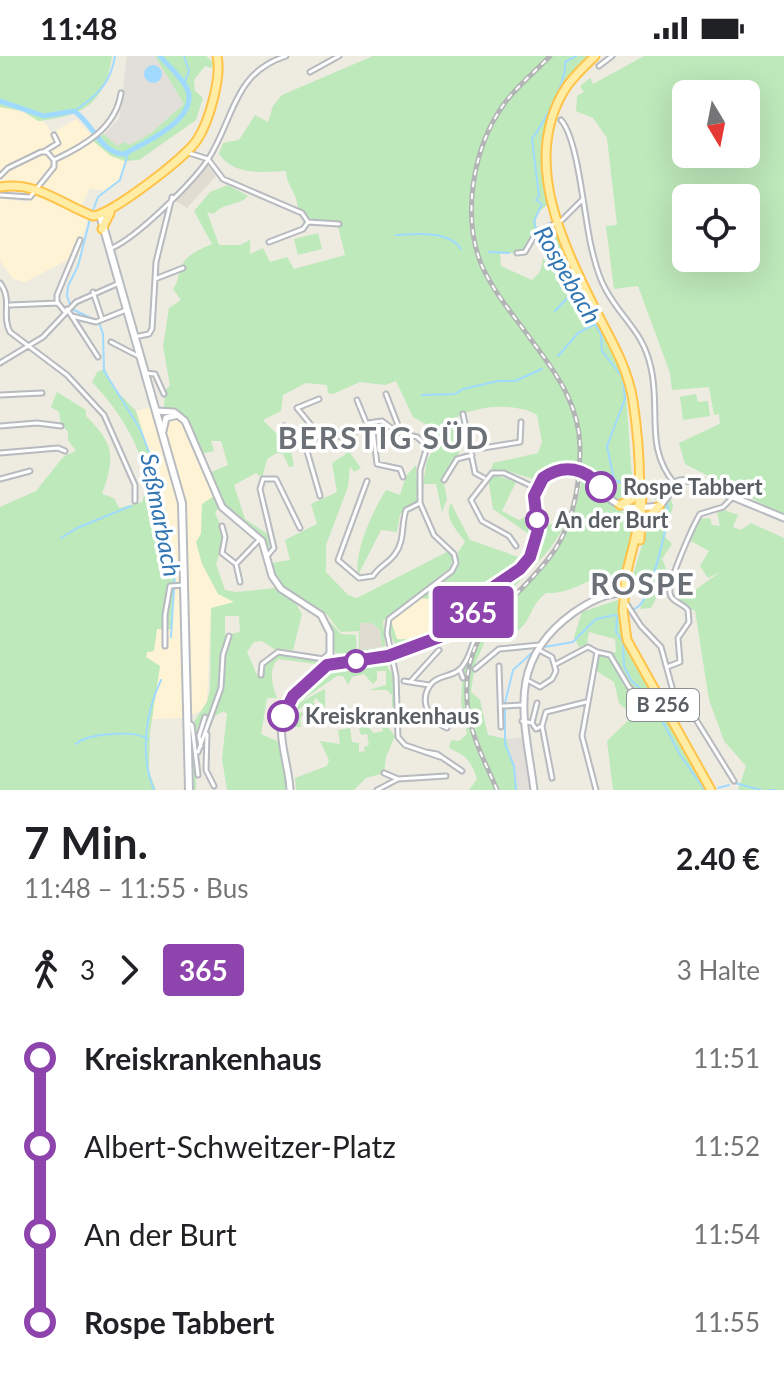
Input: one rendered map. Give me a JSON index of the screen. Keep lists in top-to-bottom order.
{
  "streets": {
    "main road": ["B 256"]
  },
  "districts": ["BERSTIG SÜD", "ROSPE"],
  "water": ["Rospebach", "Seßmarbach"],
  "places": ["Rospe Tabbert", "An der Burt", "Kreiskrankenhaus"],
  "lines": ["bus line 365"],
  "north": "bottom",
  "page": {
    "status": "11:48",
    "on_map": "365",
    "heading": ["7 Min.", "11:48 – 11:55 · Bus", "2.40 €"],
    "legs": ["3", "365", "3 Halte"],
    "list": [
      {
        "name": "Kreiskrankenhaus",
        "value": "11:51"
      },
      {
        "name": "Albert-Schweitzer-Platz",
        "value": "11:52"
      },
      {
        "name": "An der Burt",
        "value": "11:54"
      },
      {
        "name": "Rospe Tabbert",
        "value": "11:55"
      }
    ]
  }
}
